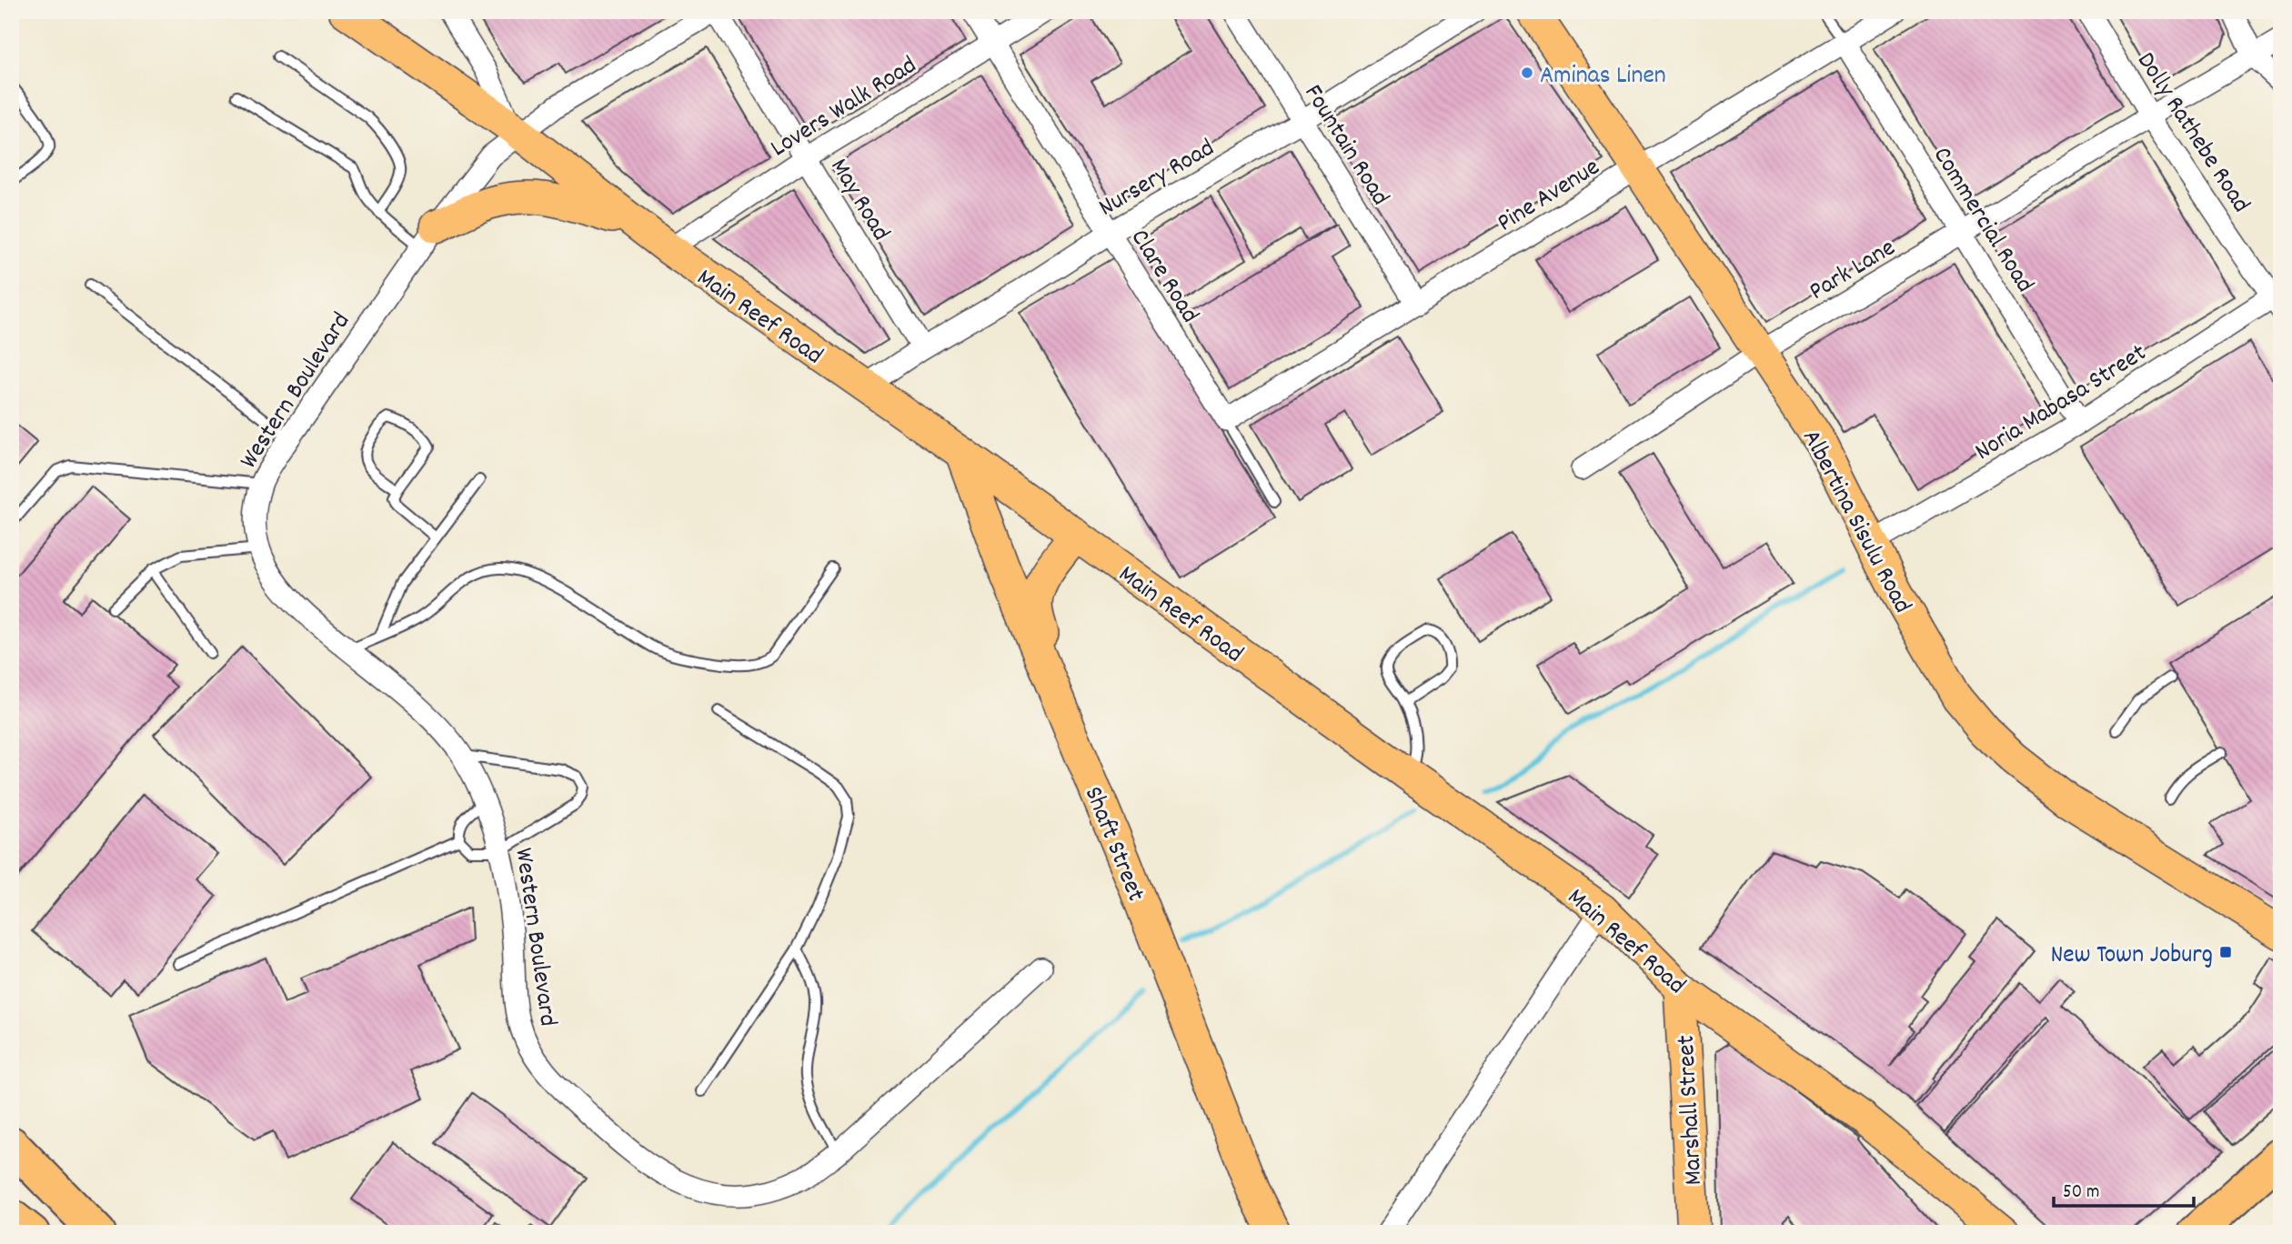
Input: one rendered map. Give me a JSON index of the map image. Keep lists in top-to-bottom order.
{
  "streets": {
    "main road": [
      "Main Reef Road",
      "Albertina Sisulu Road",
      "Shaft Street",
      "Marshall Street"
    ],
    "street": [
      "Lovers Walk Road",
      "Dolly Rathebe Road",
      "Fountain Road",
      "Nursery Road",
      "Pine Avenue",
      "May Road",
      "Commercial Road",
      "Park Lane",
      "Clare Road",
      "Western Boulevard",
      "Noria Mabasa Street"
    ]
  },
  "crossings": [
    ["Lovers Walk Road", "May Road"],
    ["Lovers Walk Road", "Clare Road"],
    ["Lovers Walk Road", "Main Reef Road"],
    ["Dolly Rathebe Road", "Park Lane"],
    ["Dolly Rathebe Road", "Noria Mabasa Street"],
    ["Fountain Road", "Nursery Road"],
    ["Fountain Road", "Pine Avenue"],
    ["Nursery Road", "May Road"],
    ["Nursery Road", "Clare Road"],
    ["Nursery Road", "Main Reef Road"],
    ["Pine Avenue", "Commercial Road"],
    ["Pine Avenue", "Clare Road"],
    ["Pine Avenue", "Albertina Sisulu Road"],
    ["May Road", "Western Boulevard"],
    ["Commercial Road", "Park Lane"],
    ["Commercial Road", "Noria Mabasa Street"],
    ["Park Lane", "Albertina Sisulu Road"],
    ["Main Reef Road", "Western Boulevard"],
    ["Main Reef Road", "Shaft Street"],
    ["Main Reef Road", "Marshall Street"],
    ["Noria Mabasa Street", "Albertina Sisulu Road"]
  ],
  "places": {
    "other": ["Aminas Linen"],
    "transit": ["New Town Joburg"]
  },
  "scale_bar": "50 m"
}
